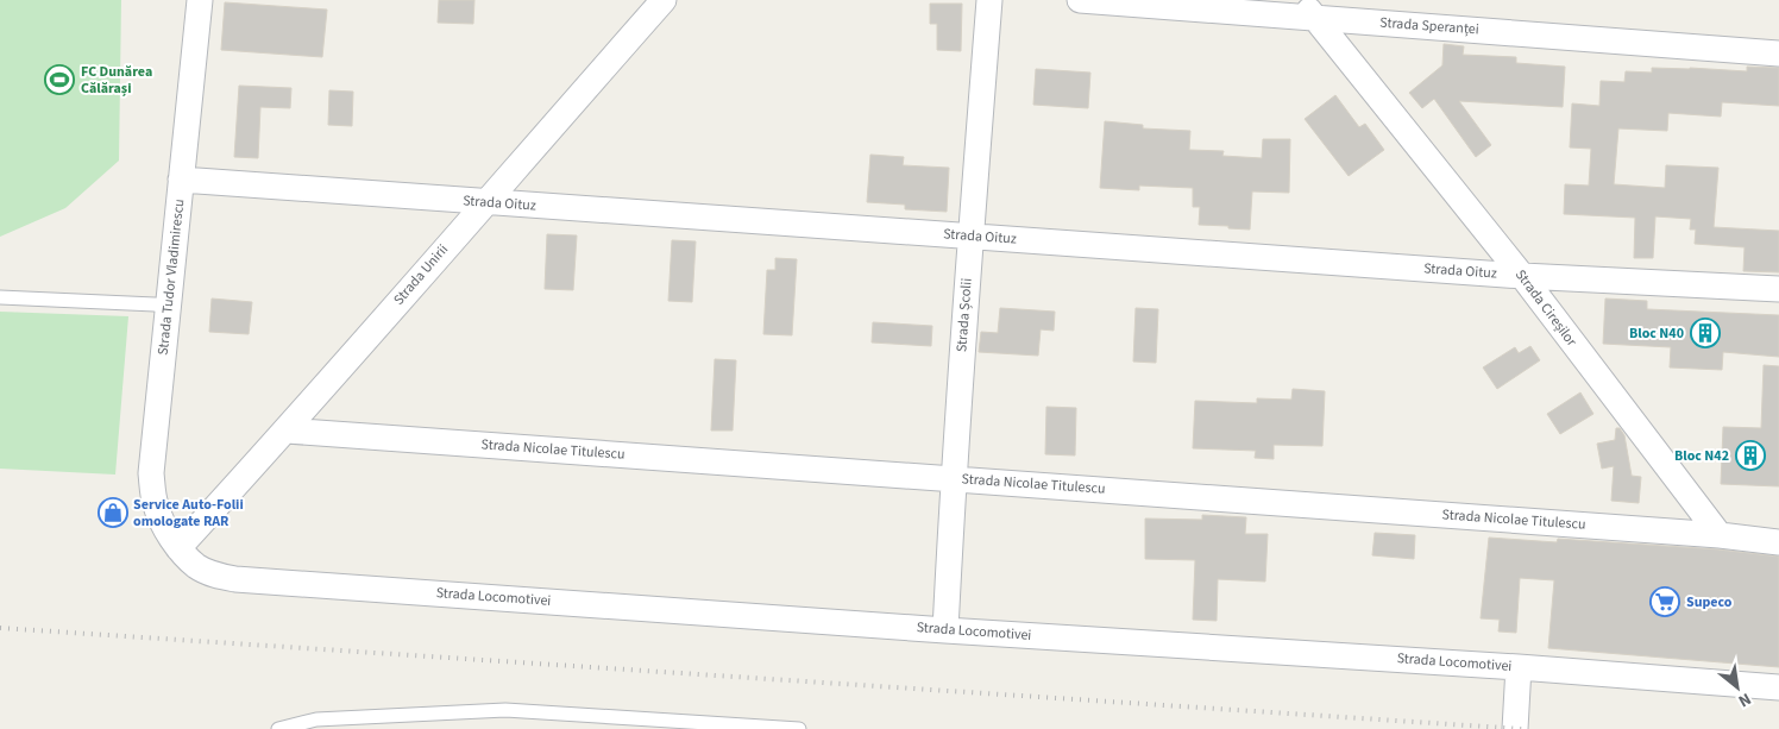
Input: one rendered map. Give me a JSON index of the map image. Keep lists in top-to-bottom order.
{
  "streets": {
    "street": [
      "Strada Speranței",
      "Strada Oituz",
      "Strada Unirii",
      "Strada Tudor Vladimirescu",
      "Strada Cireșilor",
      "Strada Școlii",
      "Strada Nicolae Titulescu",
      "Strada Locomotivei"
    ]
  },
  "crossings": [
    ["Strada Speranței", "Strada Cireșilor"],
    ["Strada Oituz", "Strada Unirii"],
    ["Strada Oituz", "Strada Tudor Vladimirescu"],
    ["Strada Oituz", "Strada Cireșilor"],
    ["Strada Oituz", "Strada Școlii"],
    ["Strada Unirii", "Strada Tudor Vladimirescu"],
    ["Strada Unirii", "Strada Nicolae Titulescu"],
    ["Strada Unirii", "Strada Locomotivei"],
    ["Strada Tudor Vladimirescu", "Strada Locomotivei"],
    ["Strada Cireșilor", "Strada Nicolae Titulescu"],
    ["Strada Școlii", "Strada Nicolae Titulescu"],
    ["Strada Școlii", "Strada Locomotivei"]
  ],
  "places": {
    "sports": ["FC Dunărea Călărași"],
    "building": ["Bloc N40", "Bloc N42"],
    "shop": ["Service Auto-Folii omologate RAR"],
    "supermarket": ["Supeco"]
  },
  "north": "bottom right"
}
